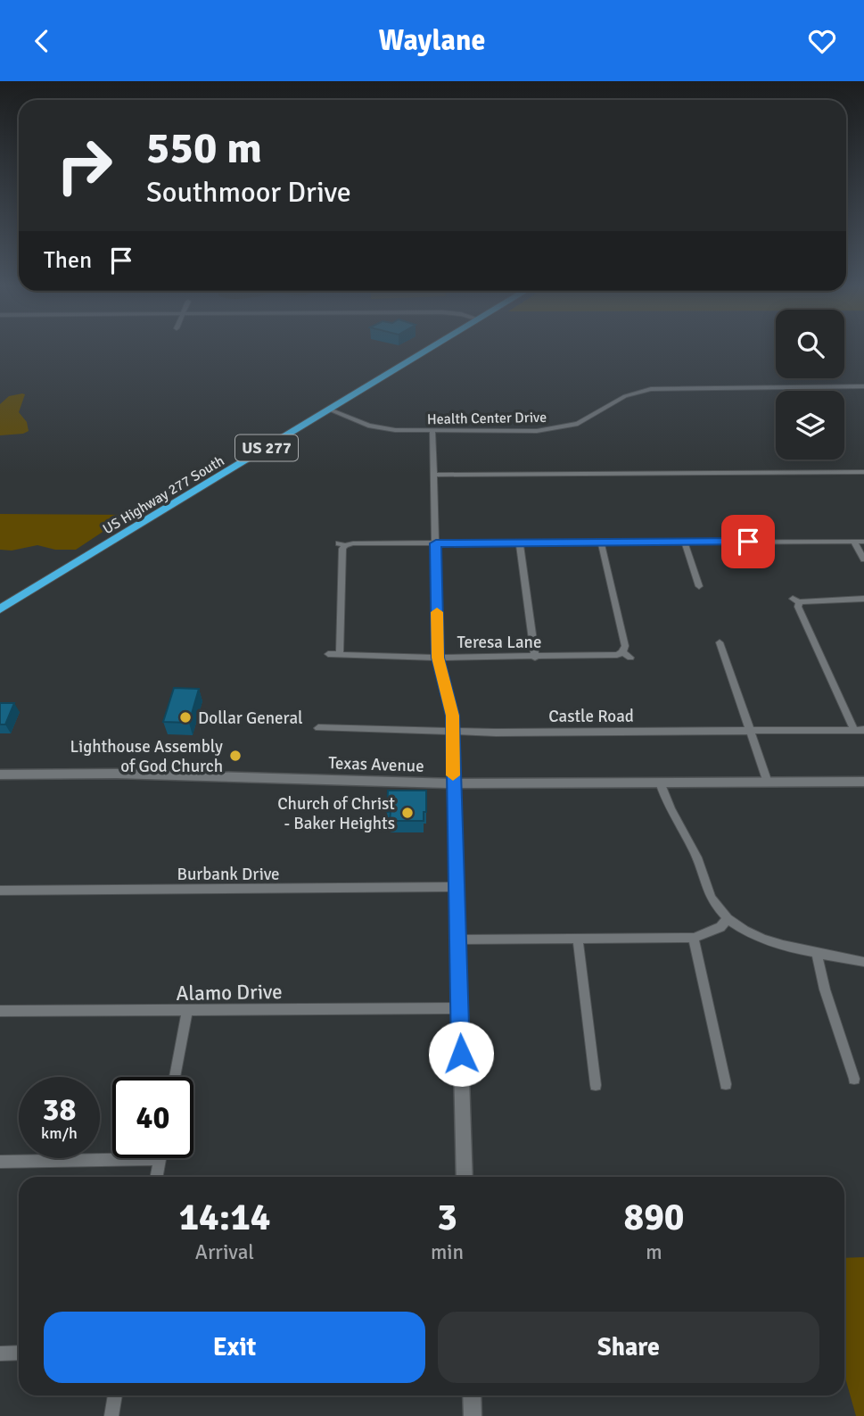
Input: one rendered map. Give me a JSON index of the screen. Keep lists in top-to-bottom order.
{
  "streets": {
    "highway": ["US 277", "US Highway 277 South"],
    "street": [
      "Health Center Drive",
      "Teresa Lane",
      "Castle Road",
      "Texas Avenue",
      "Burbank Drive",
      "Alamo Drive"
    ]
  },
  "crossings": [
    ["Health Center Drive", "US Highway 277 South"]
  ],
  "places": ["Dollar General", "Lighthouse Assembly of God Church", "Church of Christ - Baker Heights"],
  "page": {
    "header": "Waylane",
    "turn": ["550 m", "Southmoor Drive"],
    "then": "Then",
    "speed": "38 km/h",
    "limit": "40",
    "eta": [
      "14:14",
      "Arrival",
      "3",
      "min",
      "890",
      "m"
    ],
    "buttons": ["Exit", "Share"]
  }
}
